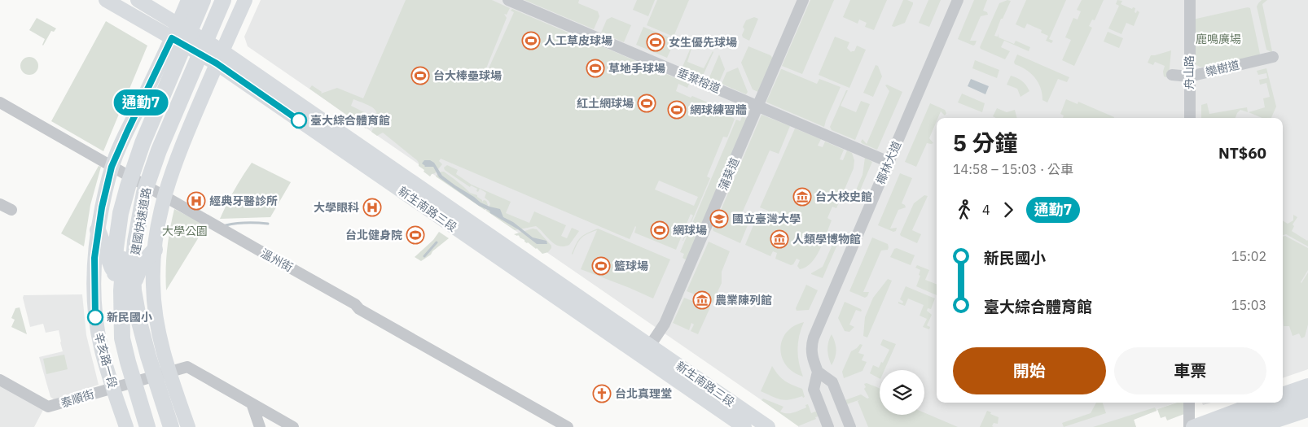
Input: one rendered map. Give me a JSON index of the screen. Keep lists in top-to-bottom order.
{
  "streets": {
    "highway": ["建國快速道路"],
    "main road": ["新生南路三段", "辛亥路一段"],
    "street": [
      "欒樹道",
      "舟山路",
      "垂葉榕道",
      "椰林大道",
      "蒲葵道",
      "溫州街",
      "泰順街"
    ]
  },
  "crossings": [
    ["欒樹道", "舟山路"],
    ["垂葉榕道", "椰林大道"],
    ["垂葉榕道", "蒲葵道"],
    ["蒲葵道", "新生南路三段"],
    ["新生南路三段", "辛亥路一段"],
    ["溫州街", "辛亥路一段"],
    ["辛亥路一段", "泰順街"]
  ],
  "parks": ["鹿鳴廣場", "大學公園"],
  "places": {
    "sports": [
      "人工草皮球場",
      "女生優先球場",
      "草地手球場",
      "台大棒壘球場",
      "紅土網球場",
      "網球練習牆",
      "網球場",
      "台北健身院",
      "籃球場"
    ],
    "other": ["臺大綜合體育館", "新民國小"],
    "museum": ["台大校史館", "人類學博物館", "農業陳列館"],
    "hospital": ["經典牙醫診所", "大學眼科"],
    "school or university": ["國立臺灣大學"],
    "church": ["台北真理堂"]
  },
  "lines": ["bus line 通勤7"],
  "page": {
    "on_map": "通勤7",
    "heading": ["5 分鐘", "14:58 – 15:03 · 公車", "NT$60"],
    "legs": ["4", "通勤7"],
    "list": [
      {
        "name": "新民國小",
        "value": "15:02"
      },
      {
        "name": "臺大綜合體育館",
        "value": "15:03"
      }
    ],
    "buttons": ["開始", "車票"]
  }
}
